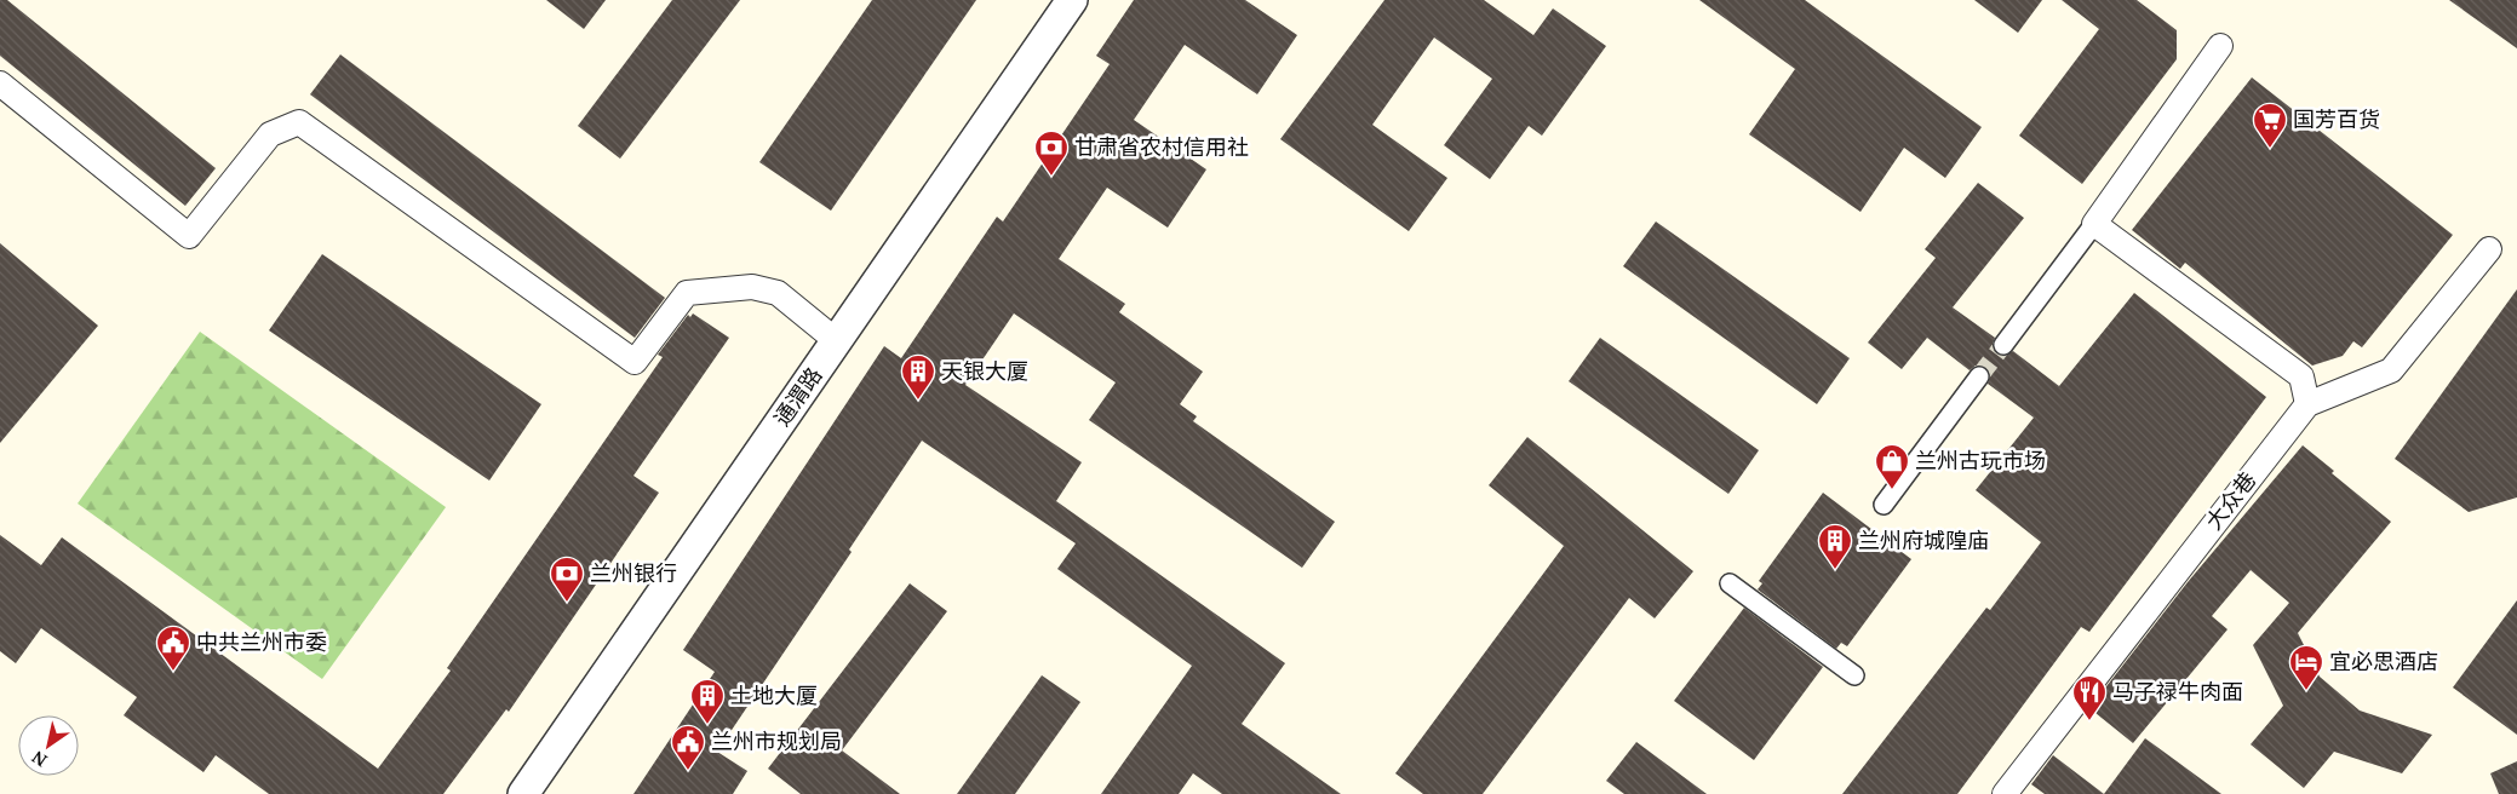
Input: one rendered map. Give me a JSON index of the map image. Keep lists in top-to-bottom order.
{
  "streets": {
    "street": ["通渭路", "大众巷"]
  },
  "places": {
    "supermarket": ["国芳百货"],
    "bank": ["甘肃省农村信用社", "兰州银行"],
    "building": ["天银大厦", "兰州府城隍庙", "土地大厦"],
    "shop": ["兰州古玩市场"],
    "public building": ["中共兰州市委", "兰州市规划局"],
    "hotel": ["宜必思酒店"],
    "restaurant": ["马子禄牛肉面"]
  },
  "north": "bottom left"
}
